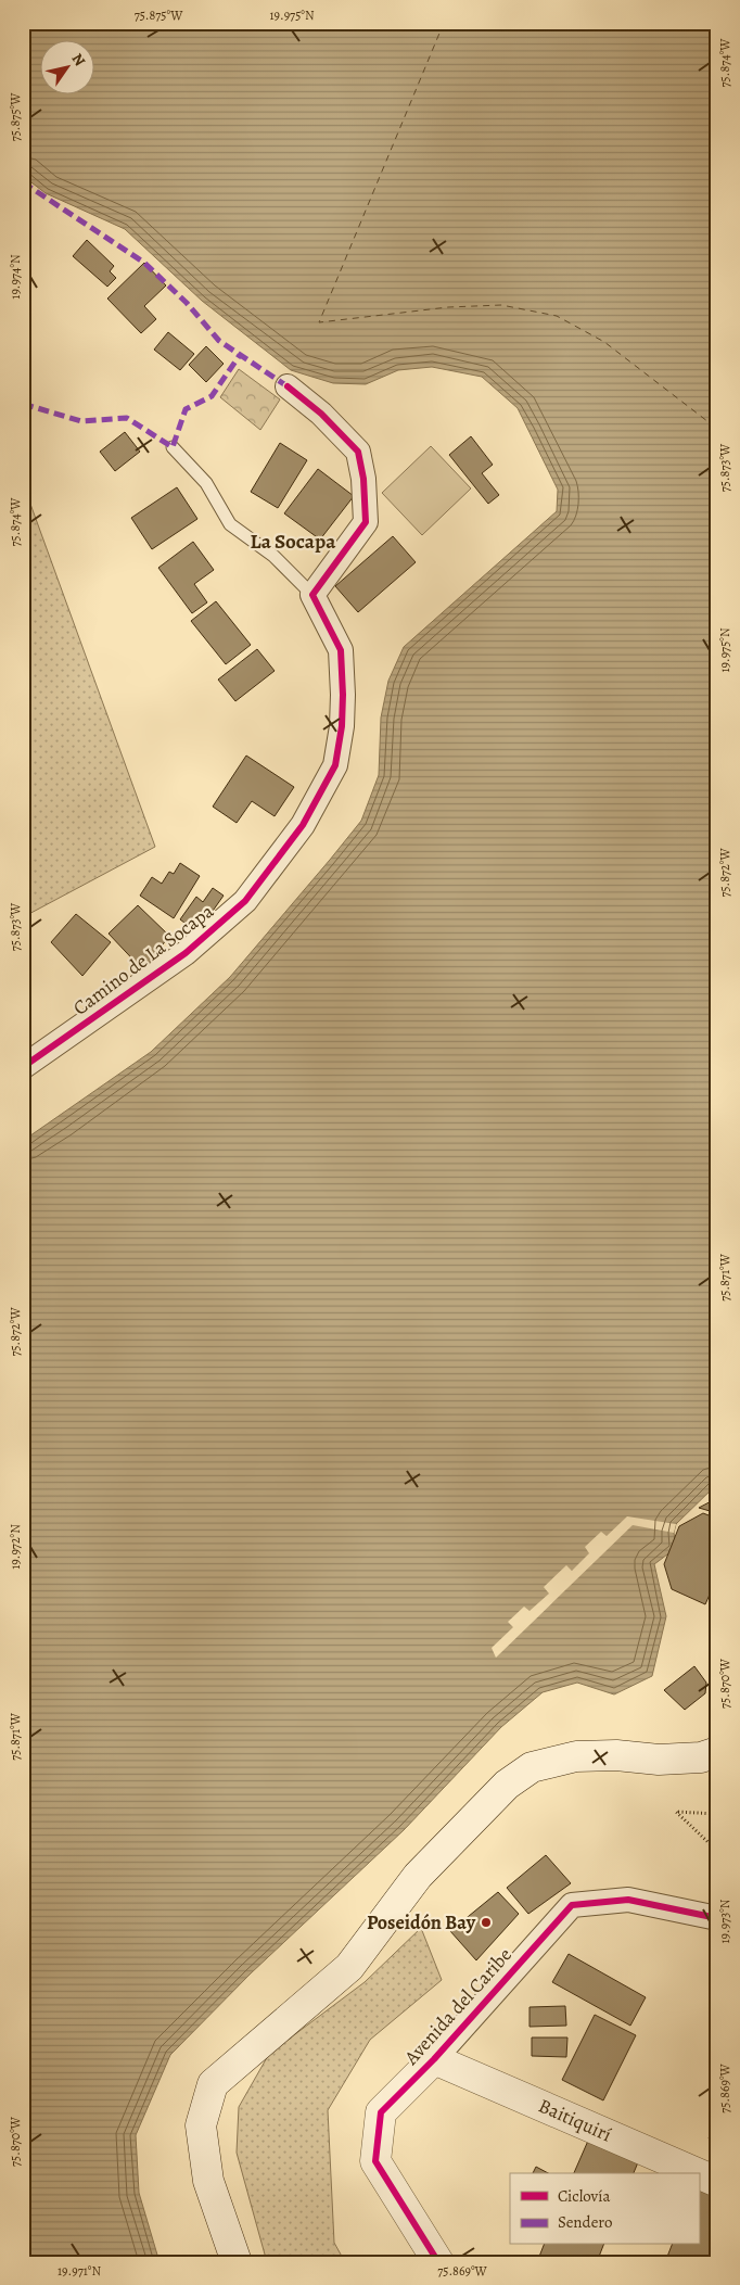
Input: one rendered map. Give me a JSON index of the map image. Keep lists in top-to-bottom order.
{
  "streets": {
    "main road": ["Avenida del Caribe", "Baitiquirí"],
    "street": ["Camino de La Socapa"]
  },
  "crossings": [
    ["Avenida del Caribe", "Baitiquirí"]
  ],
  "districts": ["La Socapa"],
  "places": ["Poseidón Bay"],
  "legend": ["Ciclovía", "Sendero"],
  "north": "top right",
  "coordinates": [
    "75.875°W",
    "19.975°N",
    "75.874°W",
    "19.974°N",
    "75.873°W",
    "75.872°W",
    "75.871°W",
    "19.972°N",
    "75.870°W",
    "19.973°N",
    "75.869°W",
    "19.971°N"
  ]
}
